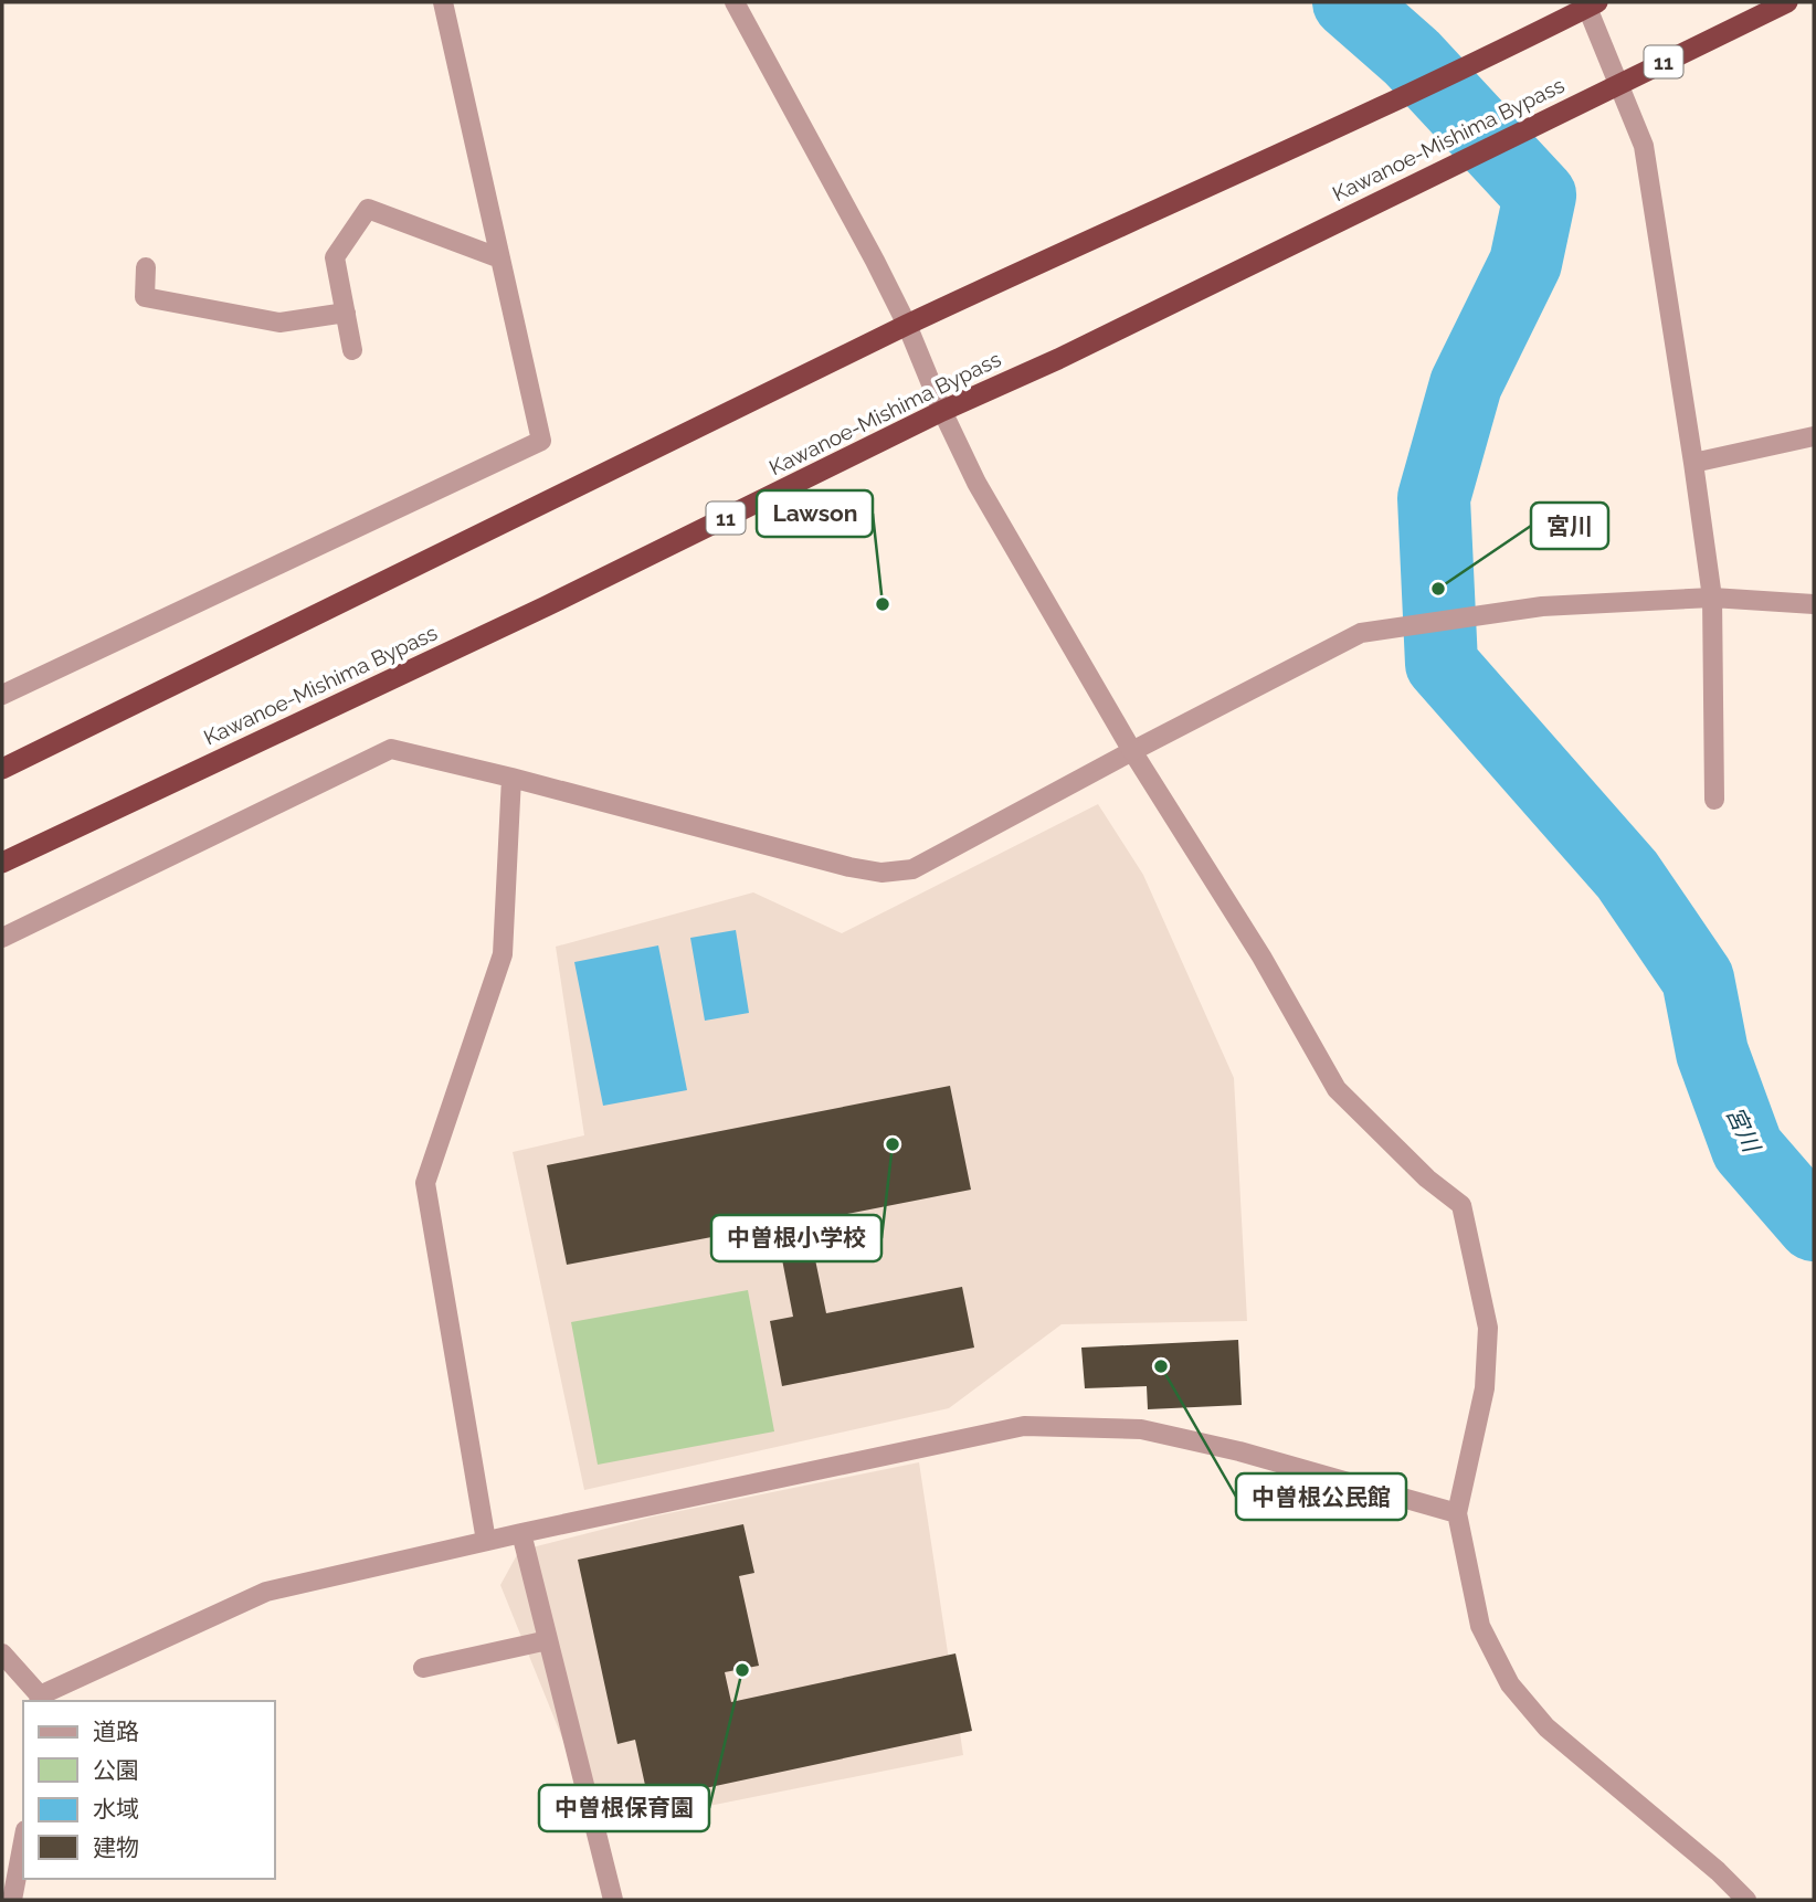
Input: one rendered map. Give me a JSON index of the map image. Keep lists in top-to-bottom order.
{
  "streets": {
    "highway": ["11", "Kawanoe-Mishima Bypass"]
  },
  "water": ["宮川"],
  "places": [
    "宮川",
    "Lawson",
    "中曽根小学校",
    "中曽根公民館",
    "中曽根保育園"
  ],
  "legend": [
    "道路",
    "公園",
    "水域",
    "建物"
  ]
}
